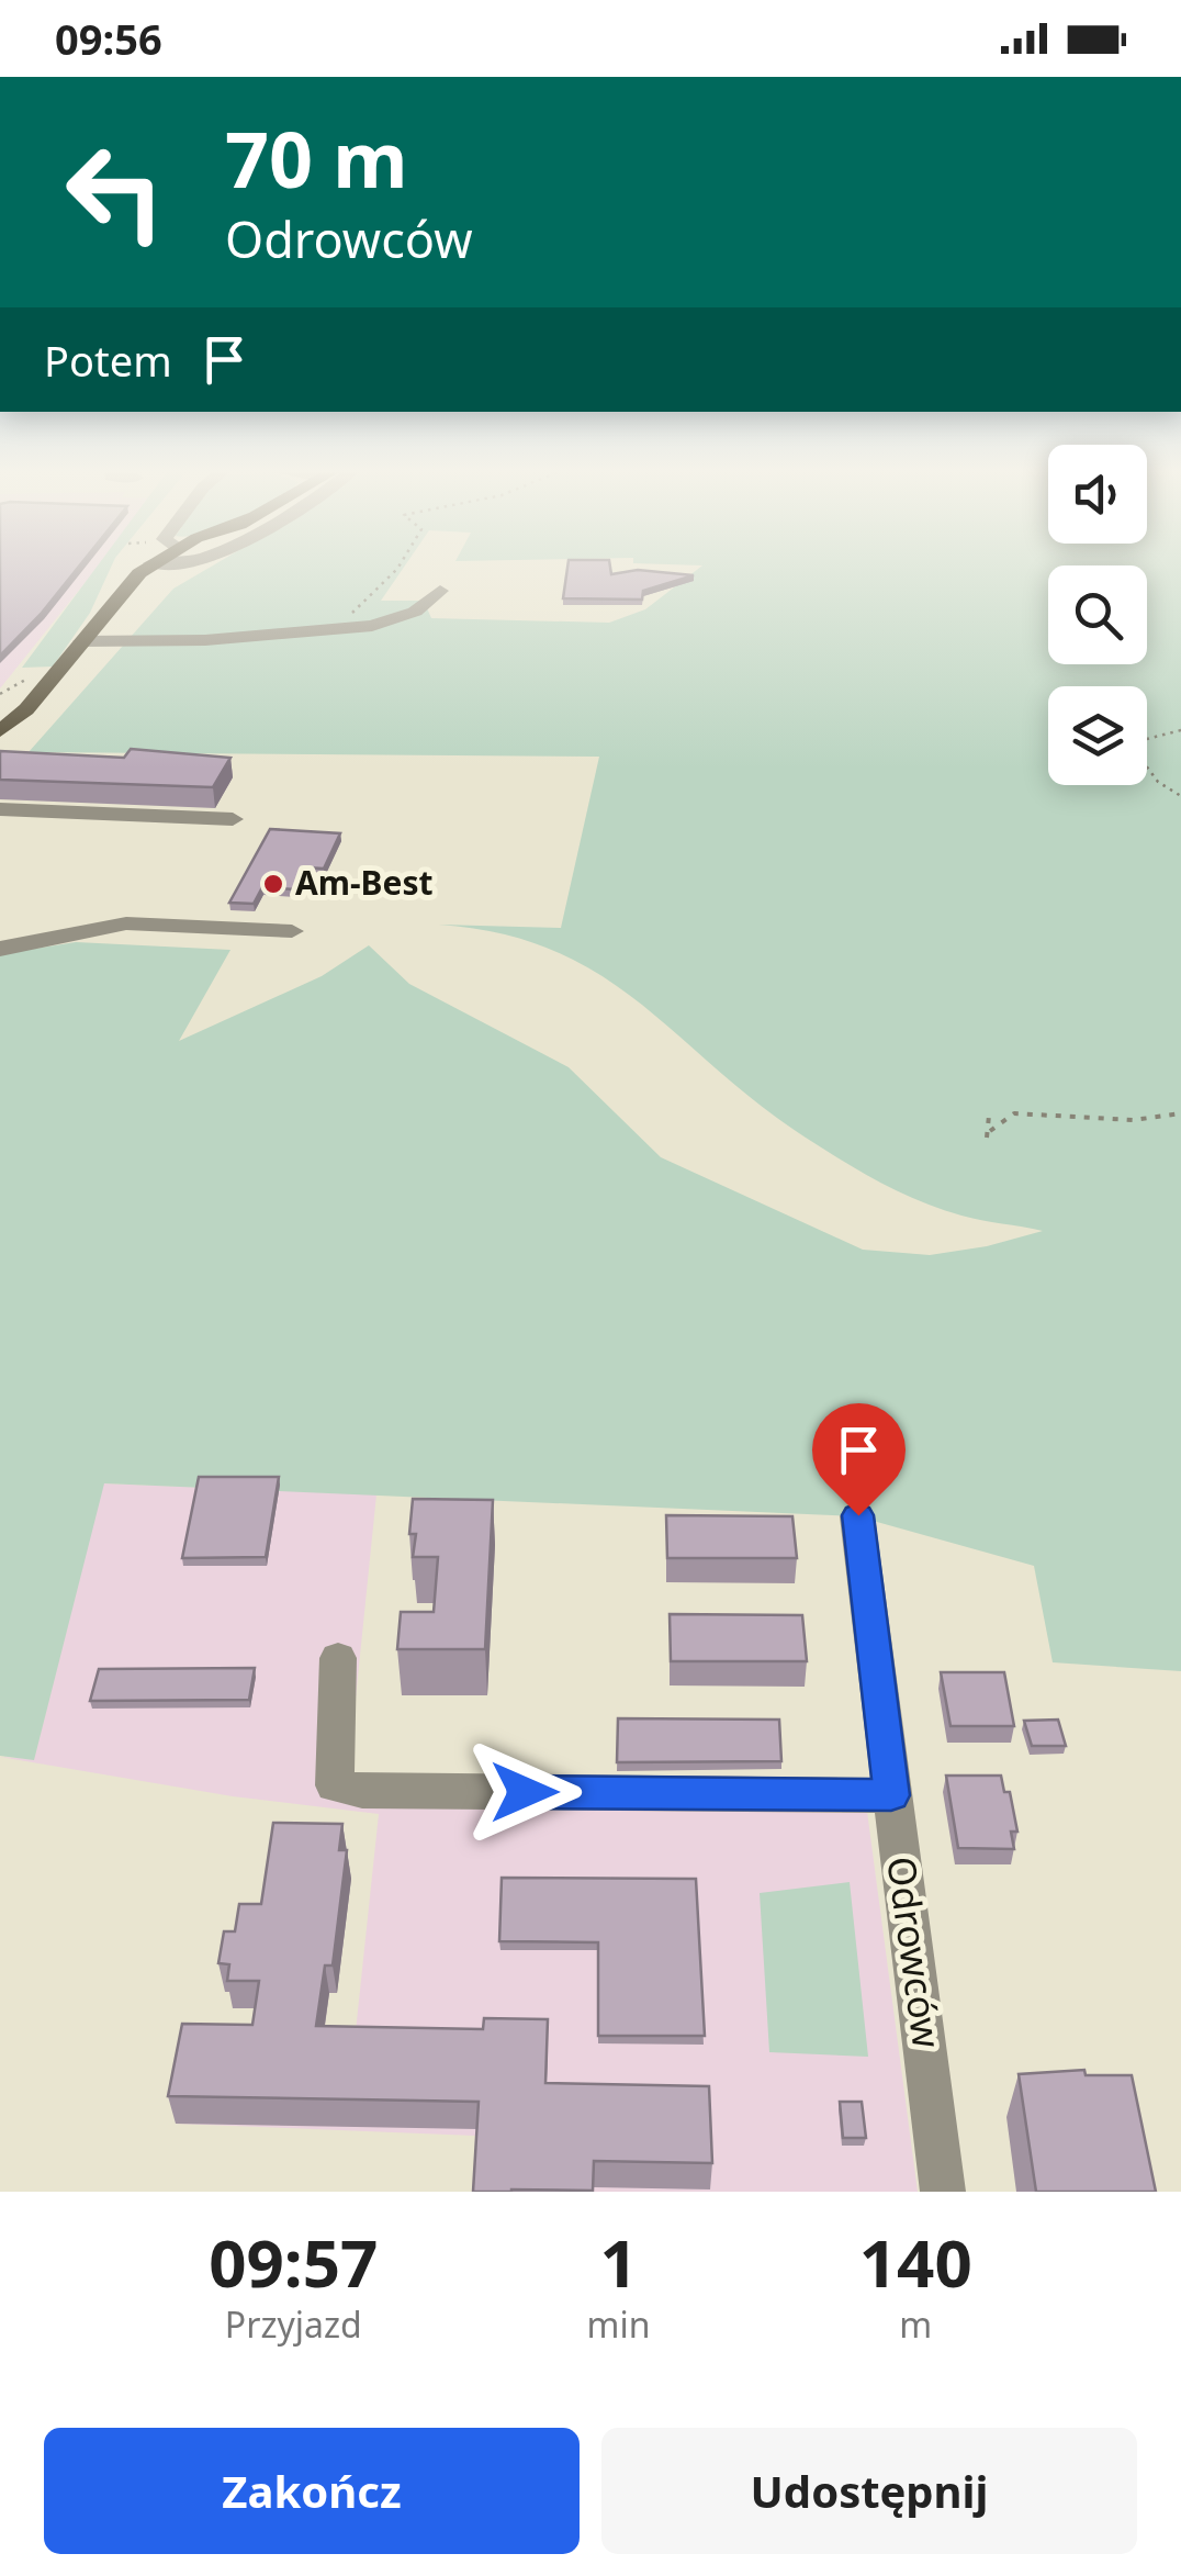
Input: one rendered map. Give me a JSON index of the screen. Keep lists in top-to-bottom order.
{
  "streets": {
    "street": ["Odrowców"]
  },
  "places": ["Am-Best"],
  "page": {
    "status": "09:56",
    "turn": ["70 m", "Odrowców"],
    "then": "Potem",
    "eta": [
      "09:57",
      "Przyjazd",
      "1",
      "min",
      "140",
      "m"
    ],
    "buttons": ["Zakończ", "Udostępnij"]
  }
}
